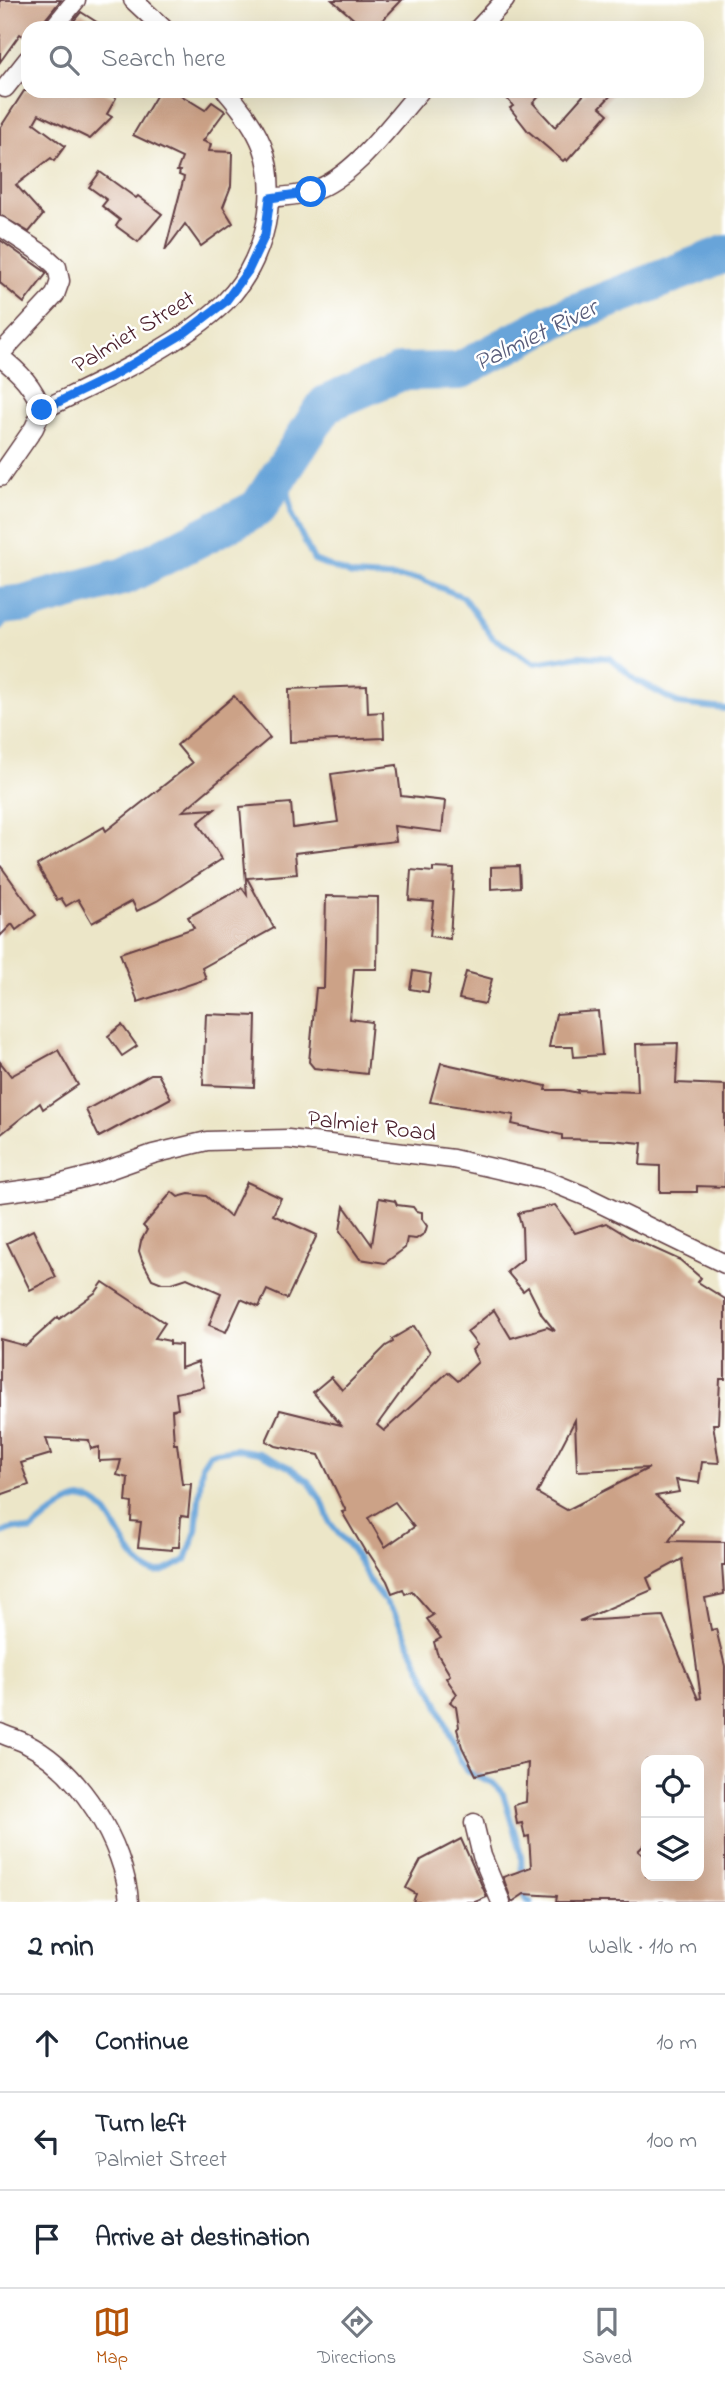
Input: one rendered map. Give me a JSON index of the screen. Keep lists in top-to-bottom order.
{
  "streets": {
    "street": ["Palmiet Street", "Palmiet Road"]
  },
  "water": ["Palmiet River"],
  "page": {
    "search": "Search here",
    "heading": ["2 min", "Walk · 110 m"],
    "list": [
      ["Continue", "10 m"],
      ["Turn left", "Palmiet Street", "100 m"],
      "Arrive at destination"
    ],
    "nav": ["Map", "Directions", "Saved"]
  }
}
